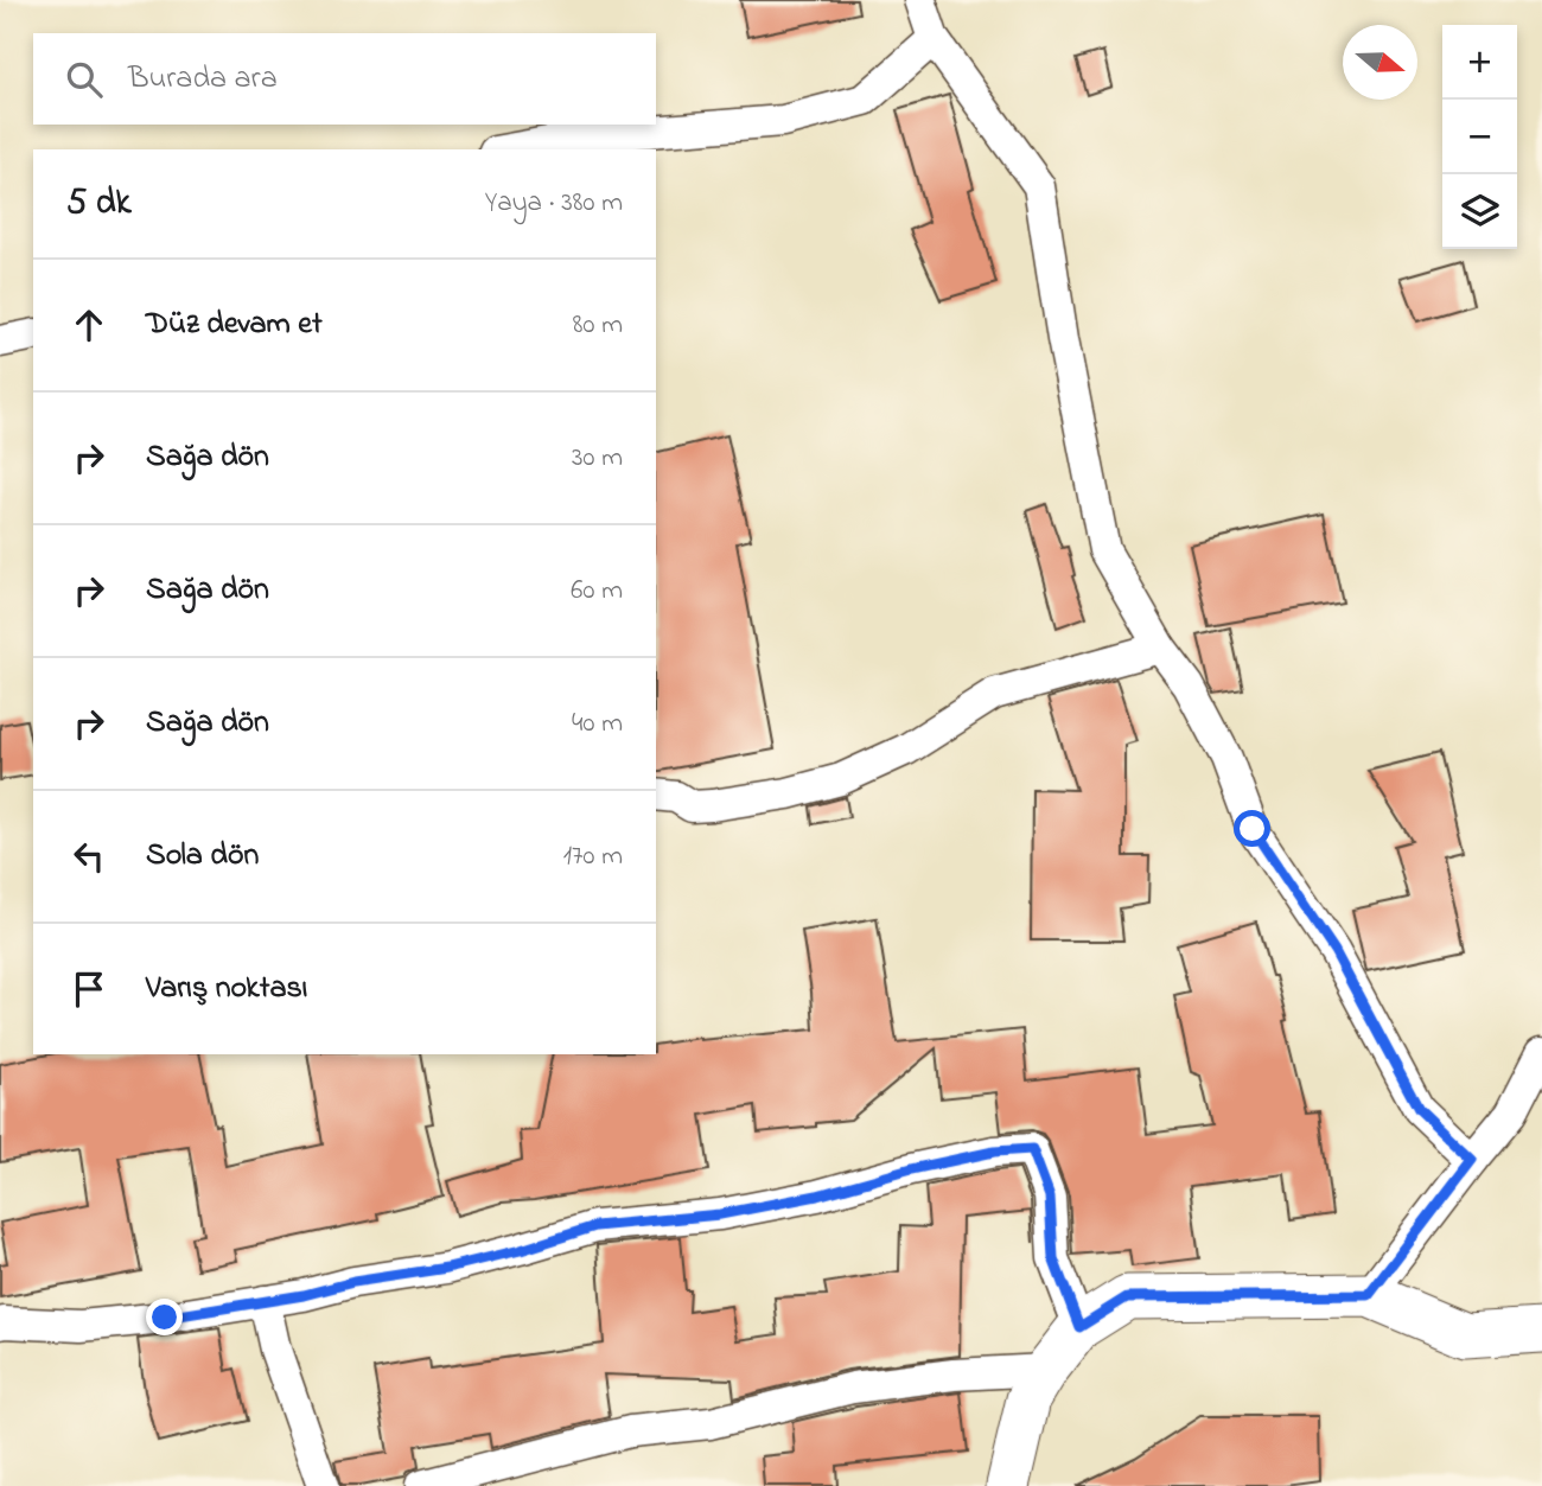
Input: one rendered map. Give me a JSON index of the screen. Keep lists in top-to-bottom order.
{
  "north": "right",
  "page": {
    "map_buttons": ["+", "−"],
    "search": "Burada ara",
    "heading": ["5 dk", "Yaya · 380 m"],
    "list": [
      ["Düz devam et", "80 m"],
      ["Sağa dön", "30 m"],
      ["Sağa dön", "60 m"],
      ["Sağa dön", "40 m"],
      ["Sola dön", "170 m"],
      "Varış noktası"
    ]
  }
}
